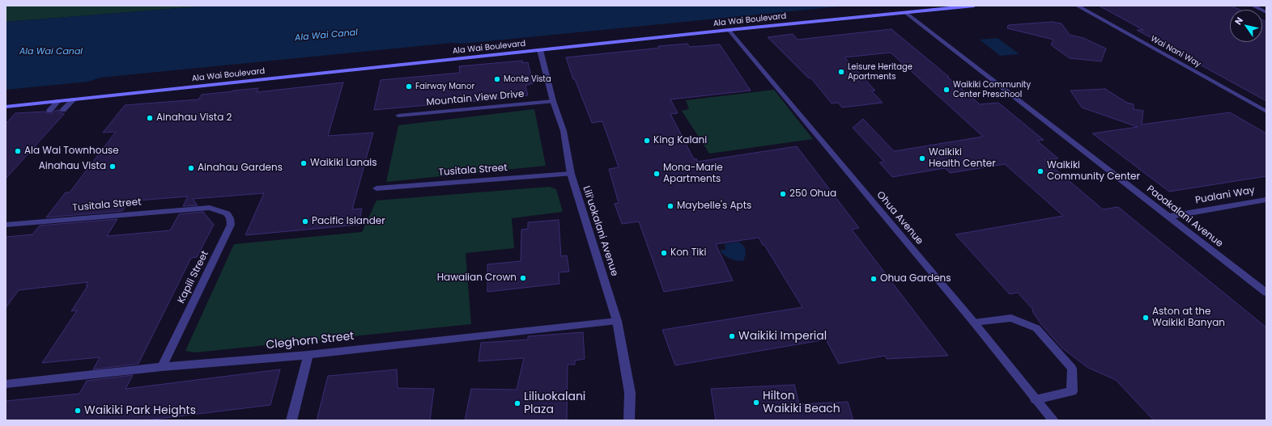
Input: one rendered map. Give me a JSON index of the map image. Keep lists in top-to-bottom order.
{
  "streets": {
    "main road": ["Ala Wai Boulevard"],
    "street": [
      "Wai Nani Way",
      "Mountain View Drive",
      "Tusitala Street",
      "Pualani Way",
      "Paoakalani Avenue",
      "Ohua Avenue",
      "Liliʻuokalani Avenue",
      "Kapili Street",
      "Cleghorn Street"
    ]
  },
  "crossings": [
    ["Ala Wai Boulevard", "Paoakalani Avenue"],
    ["Ala Wai Boulevard", "Ohua Avenue"],
    ["Ala Wai Boulevard", "Liliʻuokalani Avenue"],
    ["Mountain View Drive", "Liliʻuokalani Avenue"],
    ["Tusitala Street", "Liliʻuokalani Avenue"],
    ["Tusitala Street", "Kapili Street"],
    ["Pualani Way", "Paoakalani Avenue"],
    ["Liliʻuokalani Avenue", "Cleghorn Street"],
    ["Kapili Street", "Cleghorn Street"]
  ],
  "water": ["Ala Wai Canal"],
  "places": [
    "Leisure Heritage Apartments",
    "Monte Vista",
    "Fairway Manor",
    "Waikiki Community Center Preschool",
    "Ainahau Vista 2",
    "King Kalani",
    "Ala Wai Townhouse",
    "Waikiki Health Center",
    "Waikiki Lanais",
    "Ainahau Vista",
    "Ainahau Gardens",
    "Waikiki Community Center",
    "Mona-Marie Apartments",
    "250 Ohua",
    "Maybelle's Apts",
    "Pacific Islander",
    "Kon Tiki",
    "Hawaiian Crown",
    "Ohua Gardens",
    "Aston at the Waikiki Banyan",
    "Waikiki Imperial",
    "Hilton Waikiki Beach",
    "Liliuokalani Plaza",
    "Waikiki Park Heights"
  ],
  "north": "top left"
}
